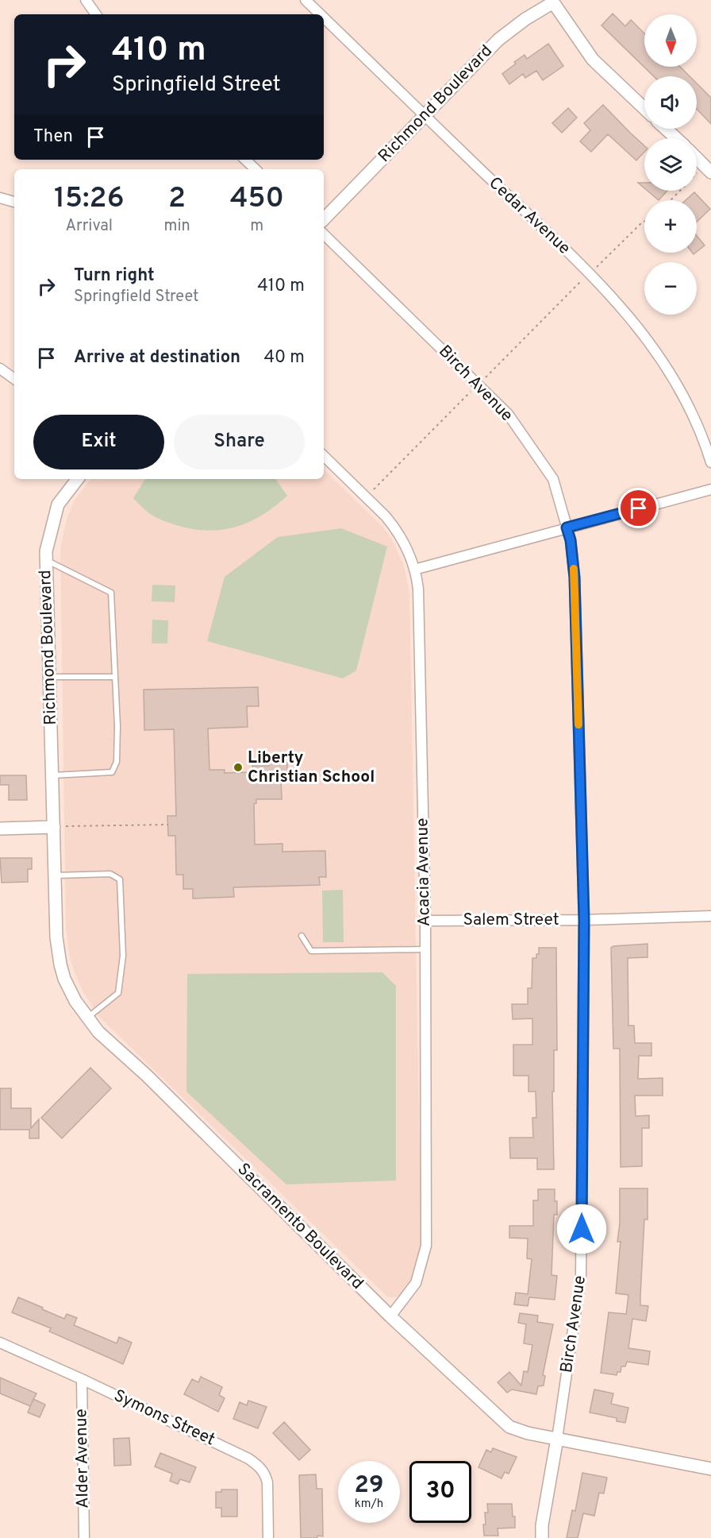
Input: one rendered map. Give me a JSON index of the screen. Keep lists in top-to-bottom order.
{
  "streets": {
    "street": [
      "Richmond Boulevard",
      "Cedar Avenue",
      "Birch Avenue",
      "Acacia Avenue",
      "Salem Street",
      "Sacramento Boulevard",
      "Symons Street",
      "Alder Avenue"
    ]
  },
  "crossings": [
    ["Richmond Boulevard", "Cedar Avenue"],
    ["Richmond Boulevard", "Sacramento Boulevard"],
    ["Birch Avenue", "Salem Street"],
    ["Birch Avenue", "Sacramento Boulevard"],
    ["Acacia Avenue", "Salem Street"],
    ["Acacia Avenue", "Sacramento Boulevard"],
    ["Symons Street", "Alder Avenue"]
  ],
  "places": ["Liberty Christian School"],
  "north": "bottom",
  "page": {
    "map_buttons": ["+", "−"],
    "turn": ["410 m", "Springfield Street"],
    "then": "Then",
    "eta": [
      "15:26",
      "Arrival",
      "2",
      "min",
      "450",
      "m"
    ],
    "list": [
      {
        "name": "Turn right",
        "note": "Springfield Street",
        "value": "410 m"
      },
      {
        "name": "Arrive at destination",
        "value": "40 m"
      }
    ],
    "buttons": ["Exit", "Share"],
    "speed": "29 km/h",
    "limit": "30"
  }
}
